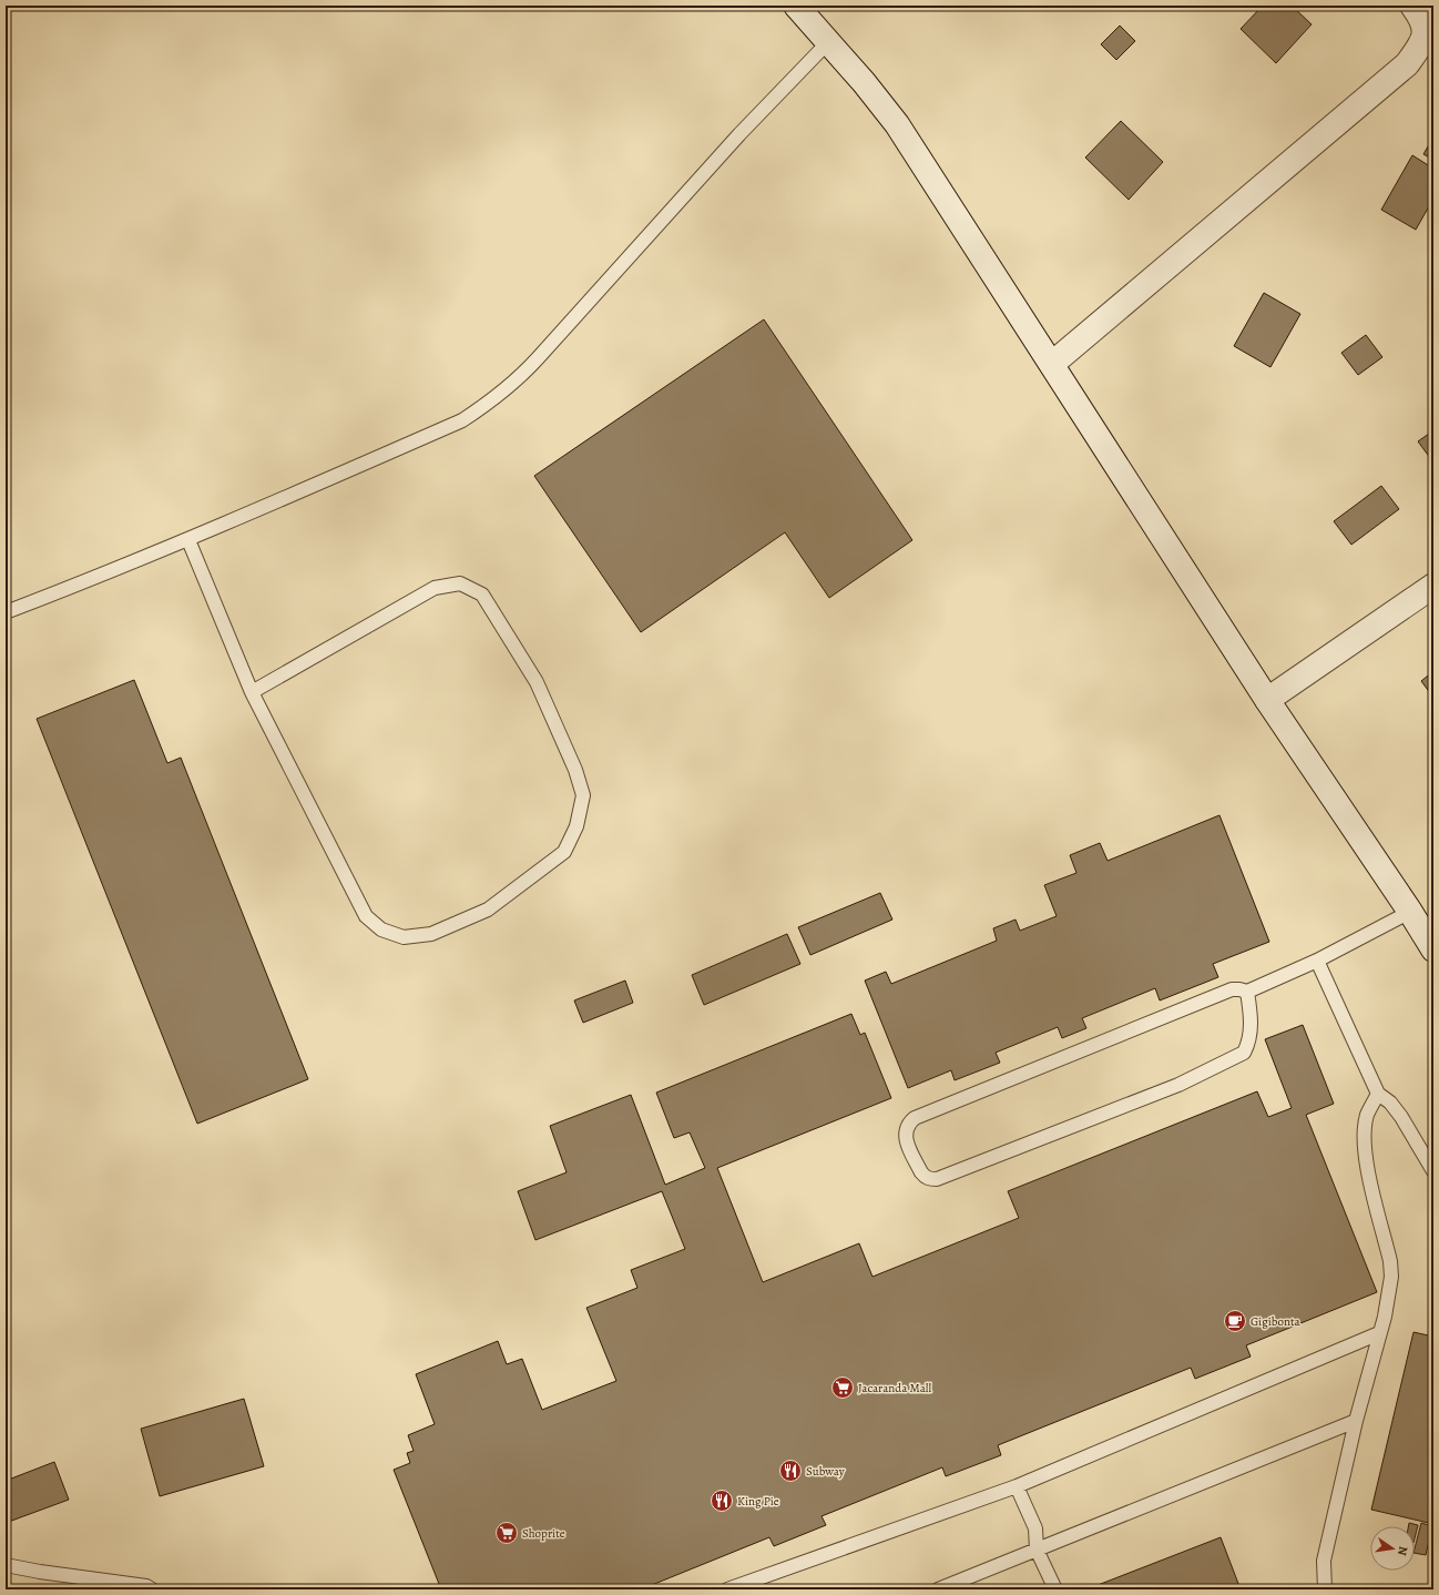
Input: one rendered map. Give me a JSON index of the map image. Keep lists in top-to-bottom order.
{
  "places": {
    "cafe": ["Gigibonta"],
    "supermarket": ["Jacaranda Mall", "Shoprite"],
    "restaurant": ["Subway", "King Pie"]
  },
  "north": "right"
}
